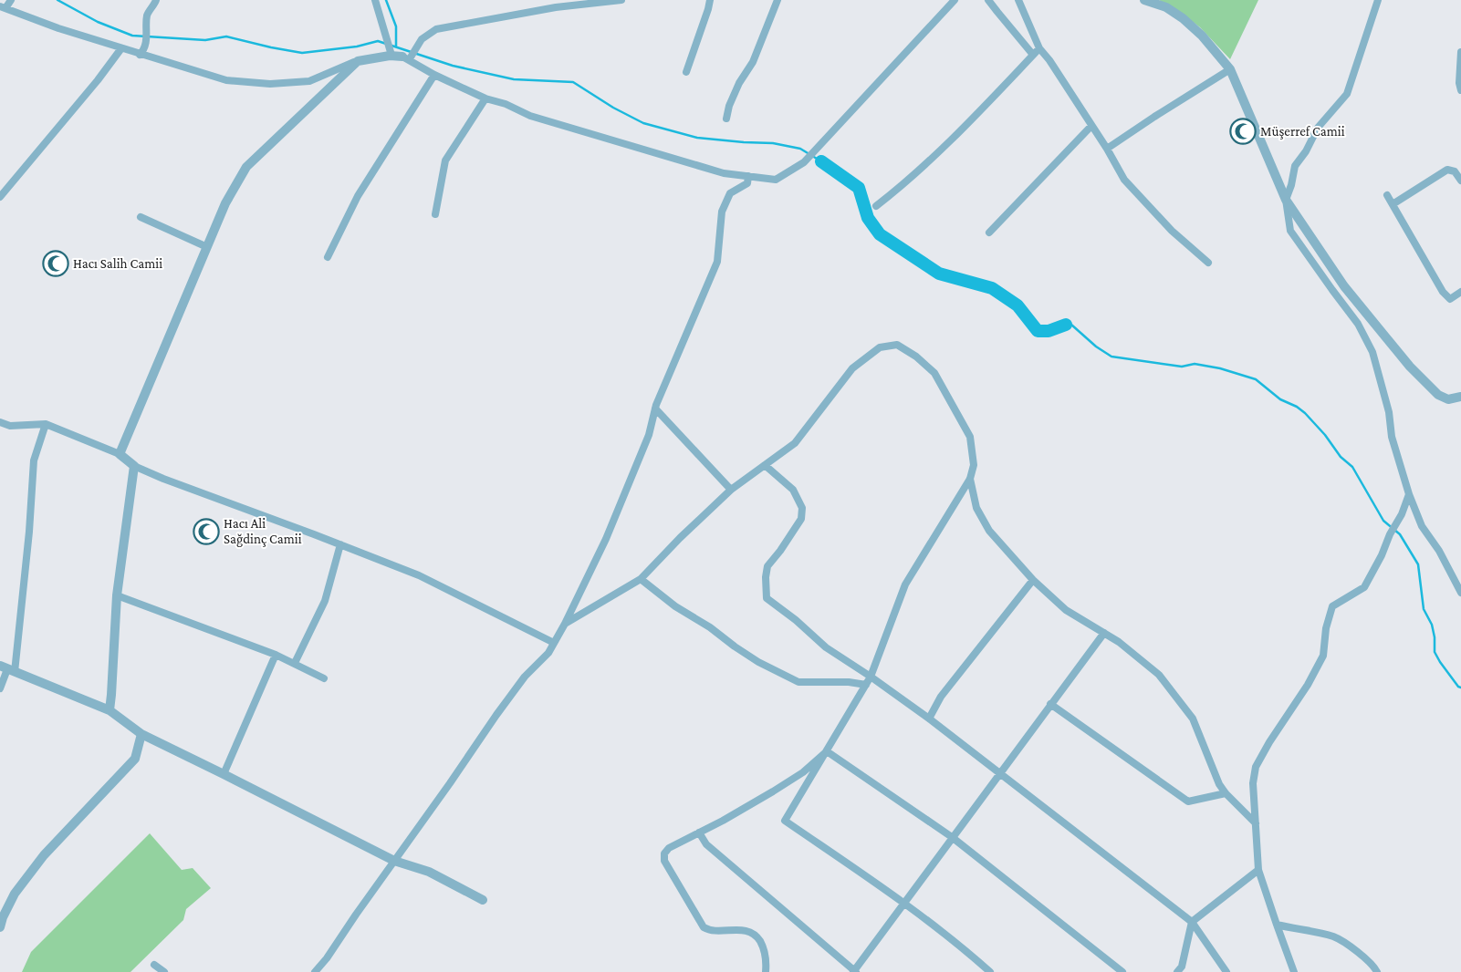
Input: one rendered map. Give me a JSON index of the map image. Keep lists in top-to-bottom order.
{
  "places": {
    "mosque": ["Müşerref Camii", "Hacı Salih Camii", "Hacı Ali Sağdinç Camii"]
  }
}
